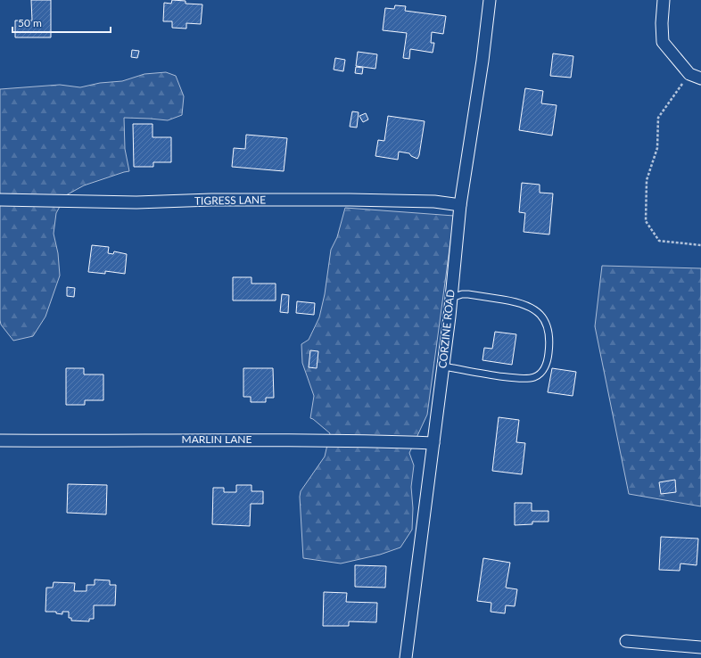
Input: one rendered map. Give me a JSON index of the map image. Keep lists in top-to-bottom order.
{
  "streets": {
    "street": ["TIGRESS LANE", "CORZINE ROAD", "MARLIN LANE"]
  },
  "crossings": [
    ["TIGRESS LANE", "CORZINE ROAD"],
    ["CORZINE ROAD", "MARLIN LANE"]
  ],
  "scale_bar": "50 m"
}
